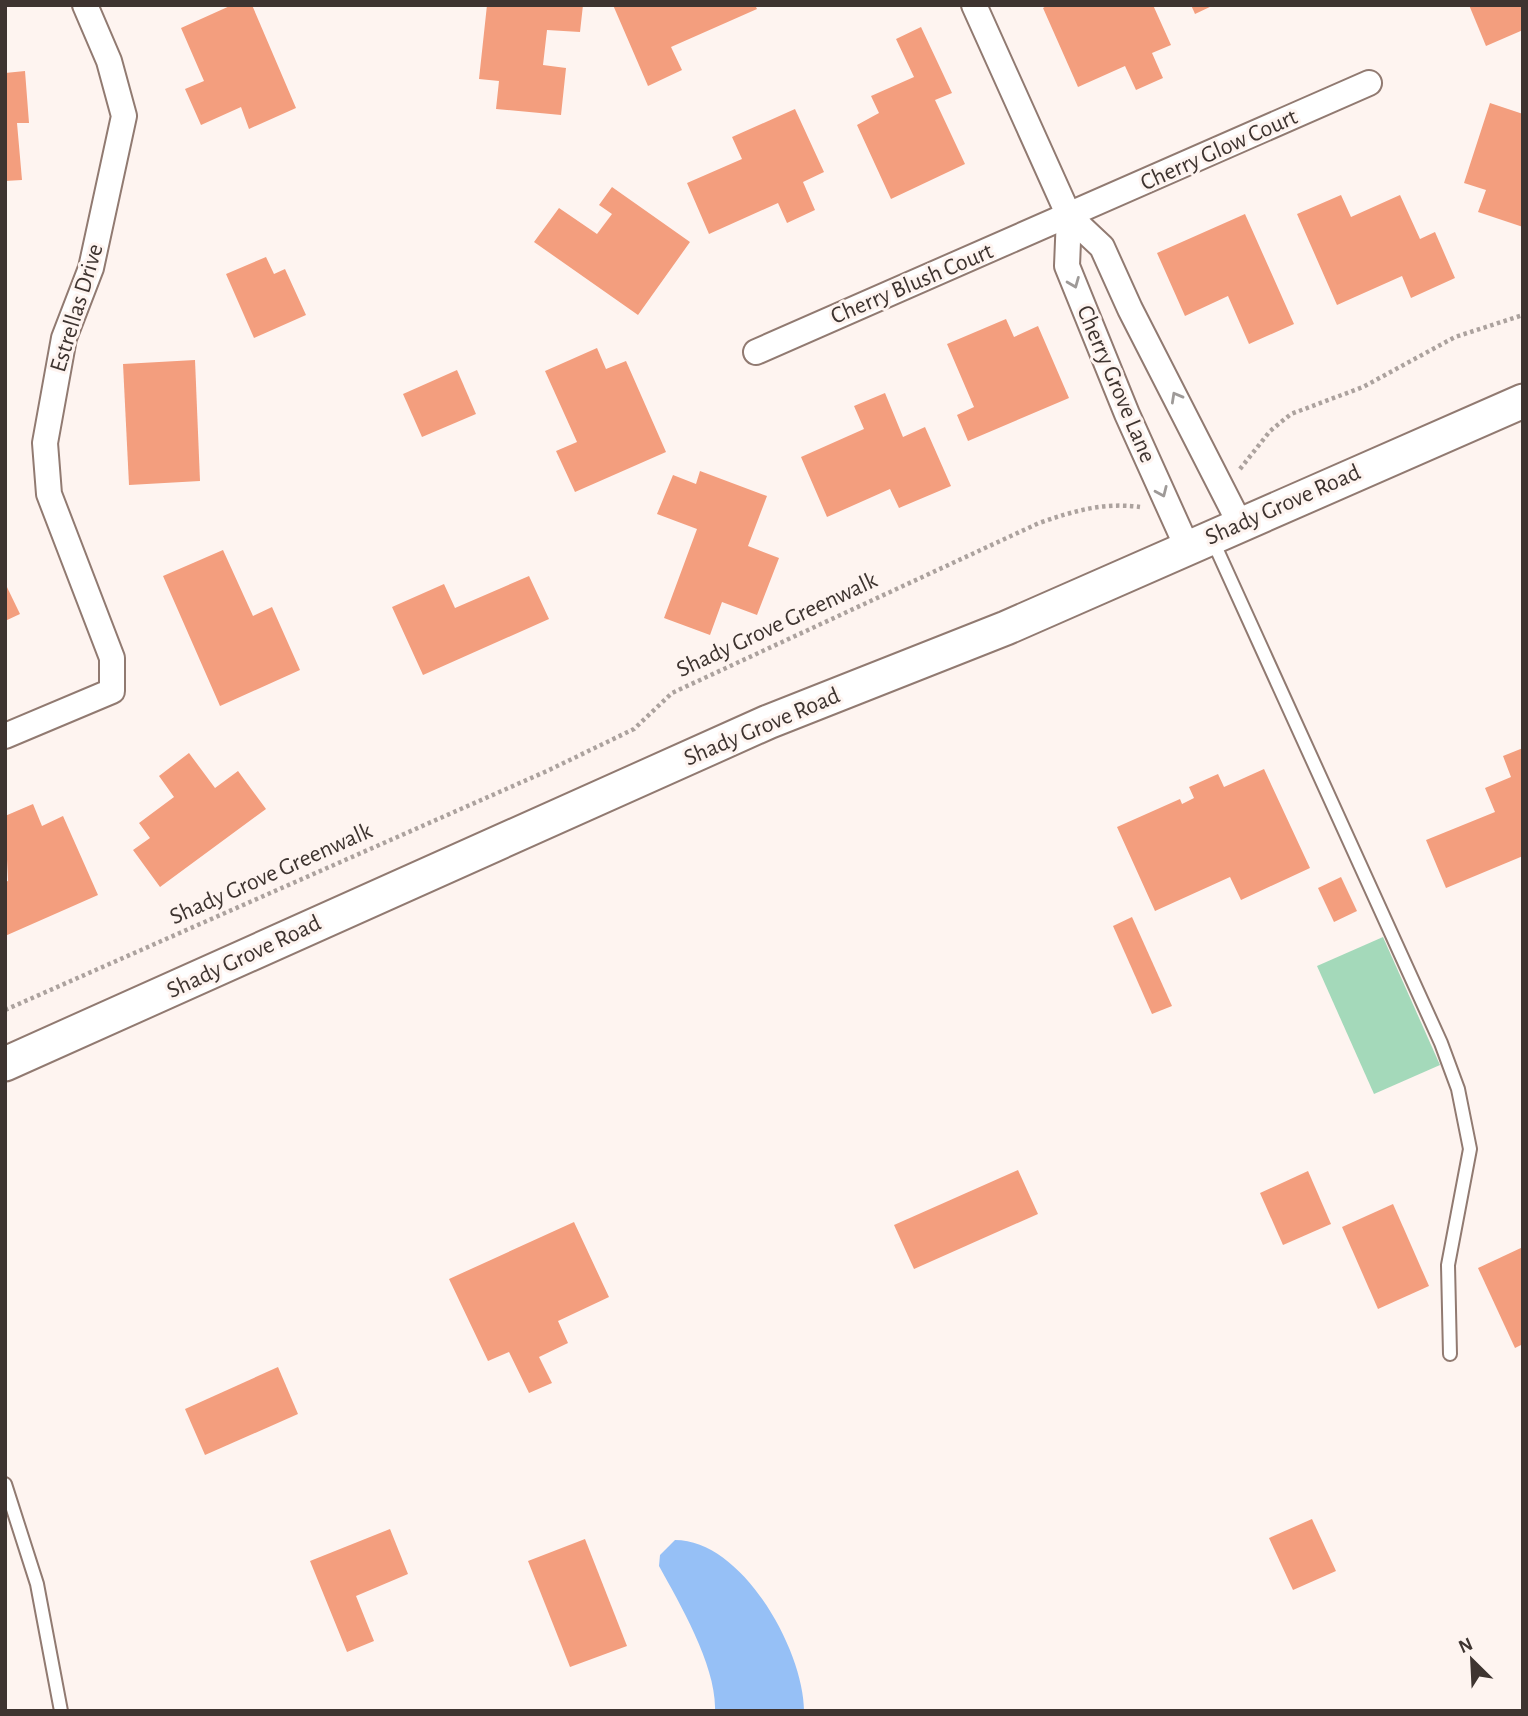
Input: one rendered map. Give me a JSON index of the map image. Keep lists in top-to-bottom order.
{
  "streets": {
    "main road": ["Shady Grove Road"],
    "street": [
      "Cherry Glow Court",
      "Cherry Blush Court",
      "Estrellas Drive",
      "Cherry Grove Lane"
    ],
    "path": ["Shady Grove Greenwalk"]
  },
  "crossings": [
    ["Cherry Glow Court", "Cherry Blush Court"],
    ["Cherry Glow Court", "Cherry Grove Lane"],
    ["Cherry Blush Court", "Cherry Grove Lane"],
    ["Cherry Grove Lane", "Shady Grove Road"],
    ["Cherry Grove Lane", "Shady Grove Greenwalk"]
  ],
  "north": "top left"
}
